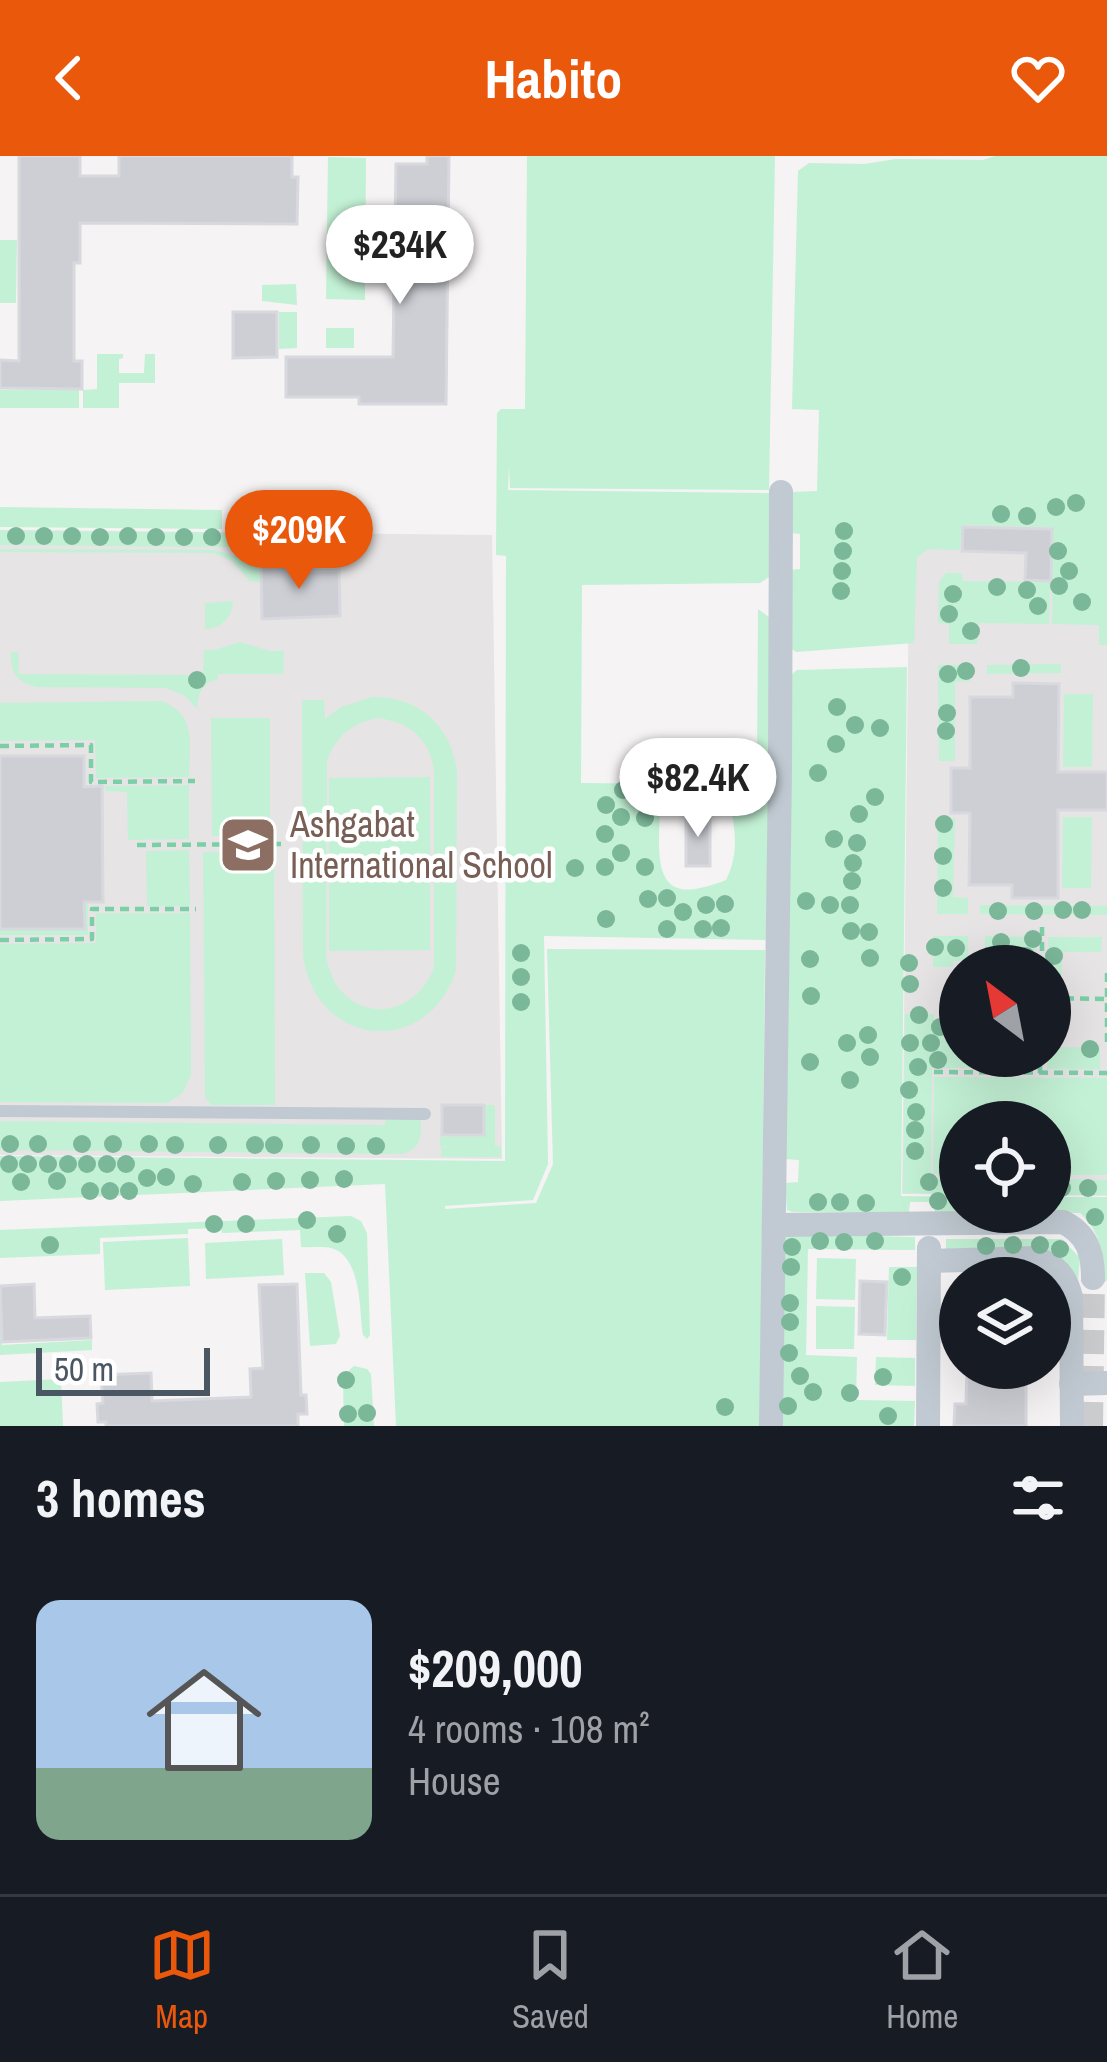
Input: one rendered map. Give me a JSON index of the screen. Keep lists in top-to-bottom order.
{
  "places": {
    "school or university": ["Ashgabat International School"]
  },
  "scale_bar": "50 m",
  "north": "top left",
  "page": {
    "header": "Habito",
    "price": ["$234K", "$209K", "$82.4K"],
    "scale": "50 m",
    "heading": "3 homes",
    "list": [
      {
        "name": "$209,000",
        "note": "4 rooms · 108 m² · House"
      }
    ],
    "tabs": ["Map", "Saved", "Home"]
  }
}
